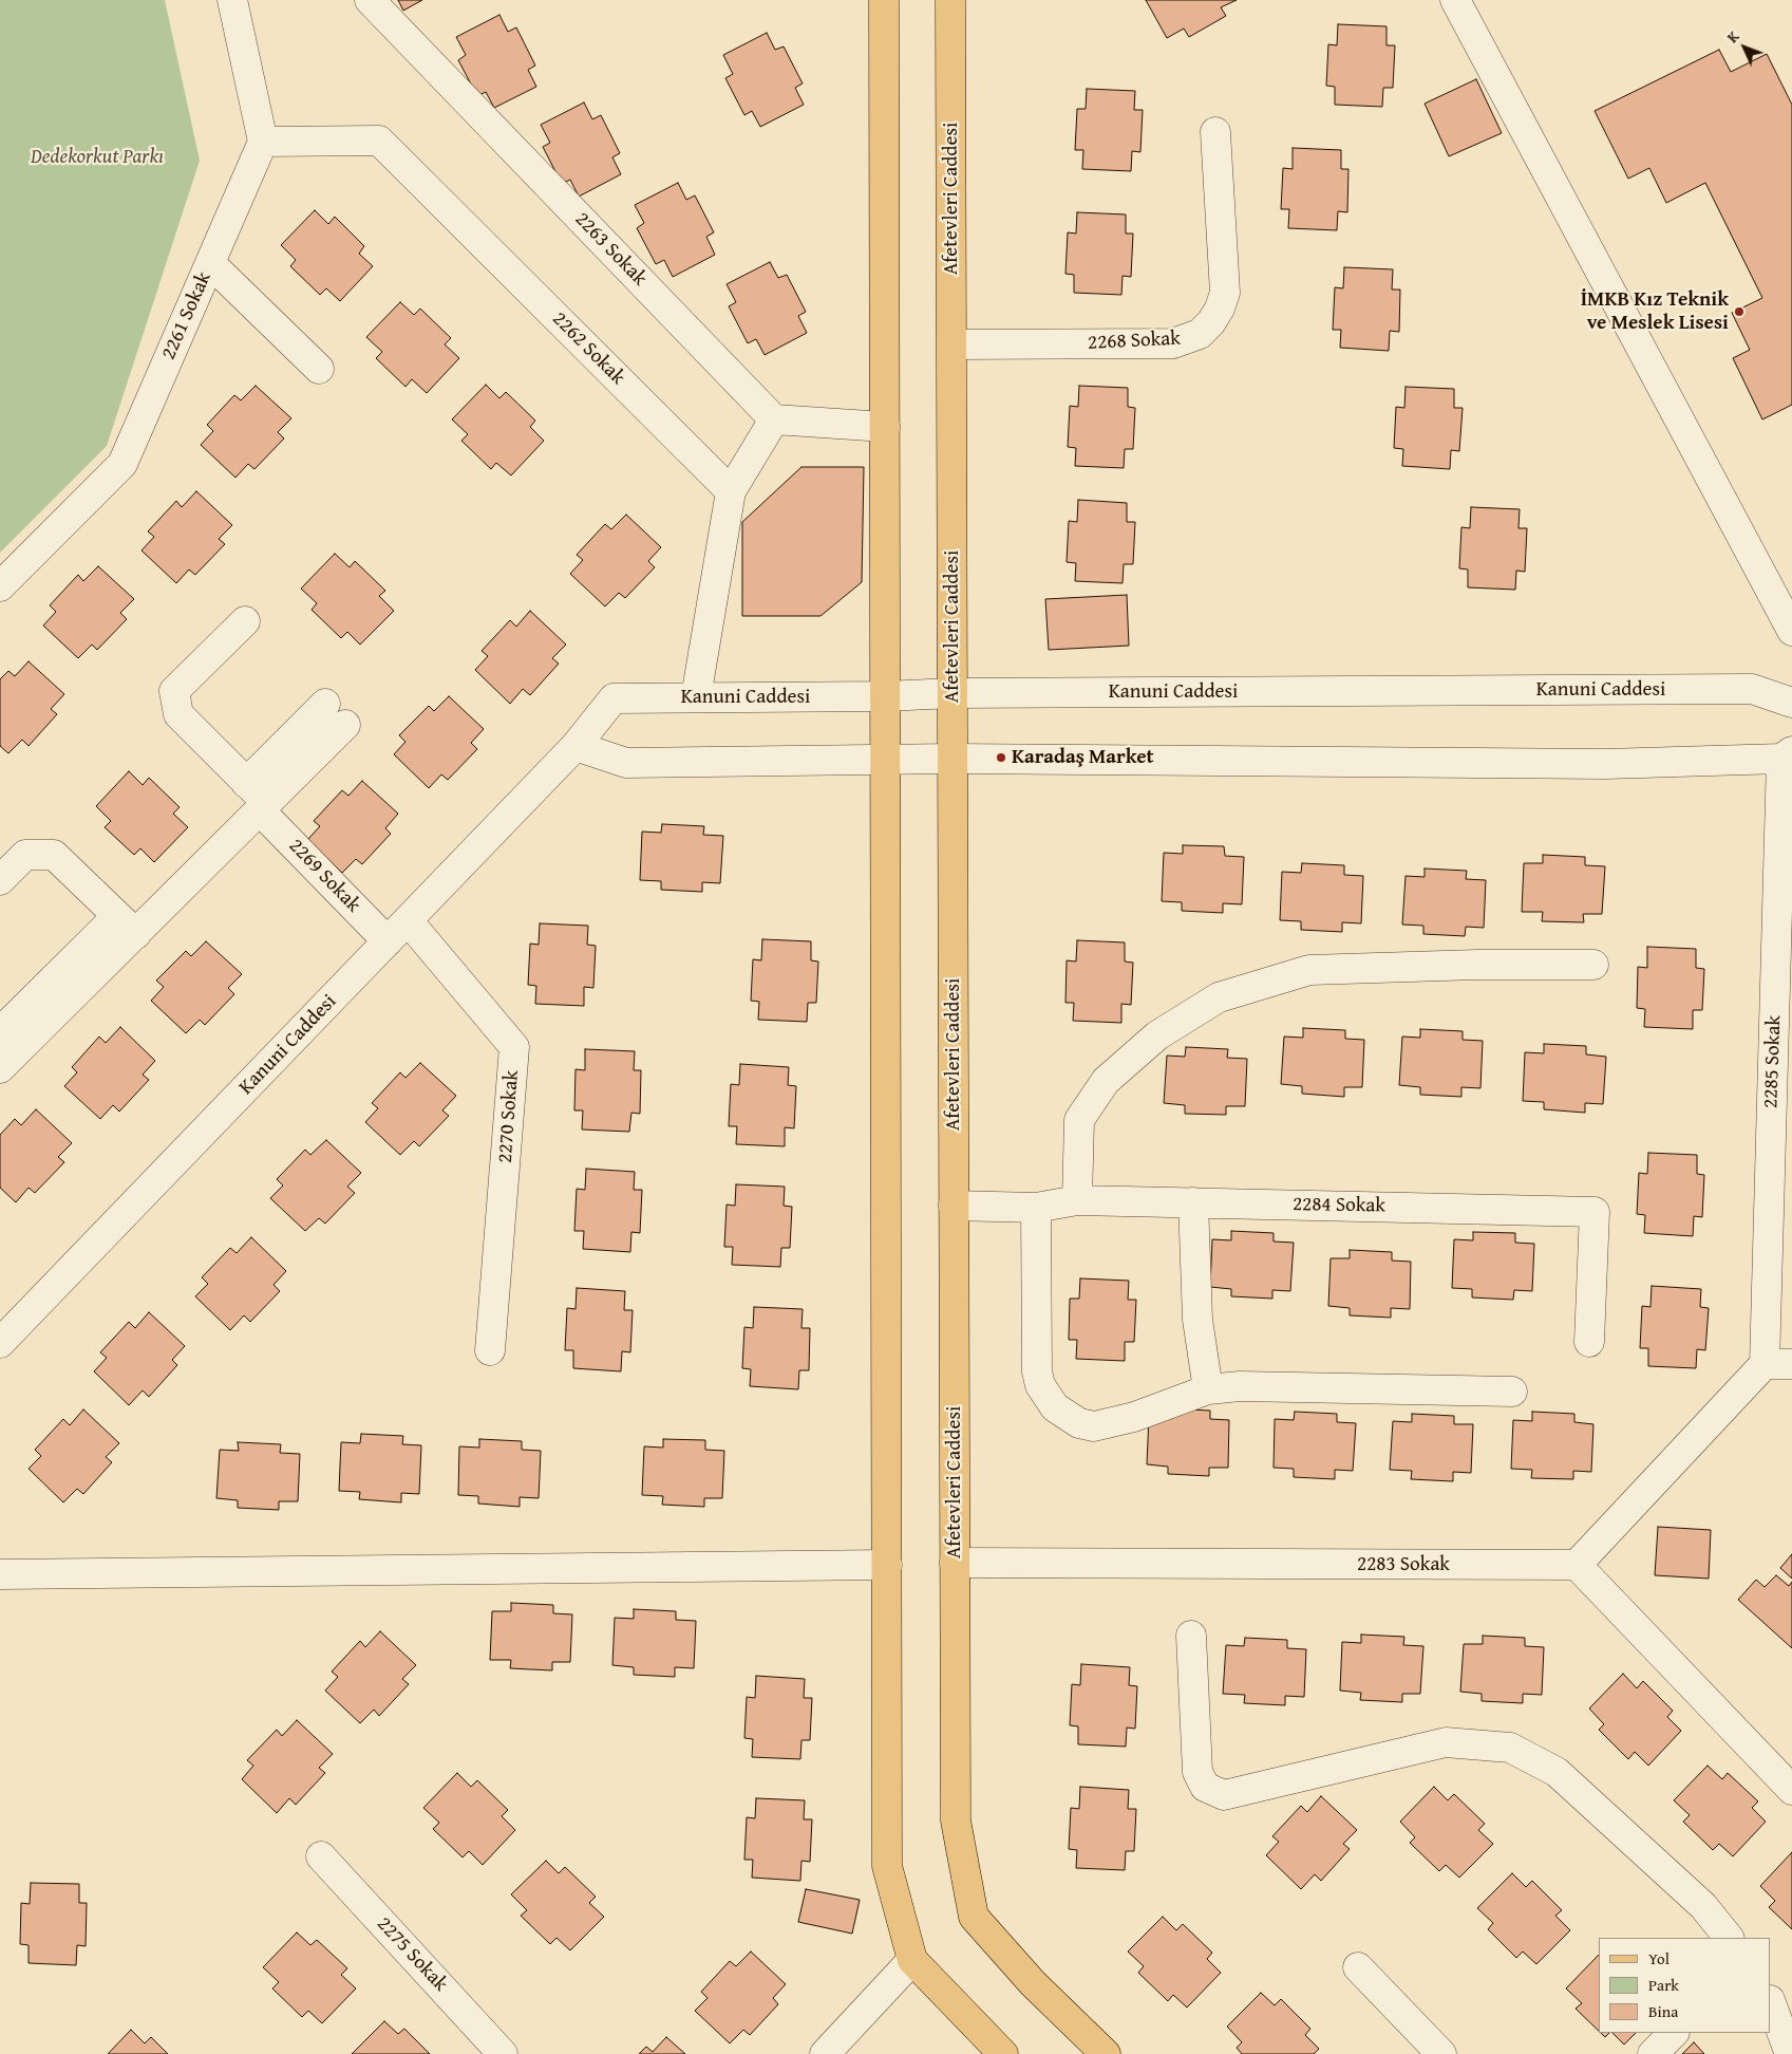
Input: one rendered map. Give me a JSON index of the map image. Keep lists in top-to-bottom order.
{
  "streets": {
    "main road": ["Afetevleri Caddesi"],
    "street": [
      "2263 Sokak",
      "2261 Sokak",
      "2268 Sokak",
      "2262 Sokak",
      "Kanuni Caddesi",
      "2269 Sokak",
      "2285 Sokak",
      "2270 Sokak",
      "2284 Sokak",
      "2283 Sokak",
      "2275 Sokak"
    ]
  },
  "crossings": [
    ["Afetevleri Caddesi", "2268 Sokak"],
    ["Afetevleri Caddesi", "Kanuni Caddesi"],
    ["Afetevleri Caddesi", "2284 Sokak"],
    ["Afetevleri Caddesi", "2283 Sokak"],
    ["2261 Sokak", "2262 Sokak"],
    ["Kanuni Caddesi", "2269 Sokak"],
    ["Kanuni Caddesi", "2270 Sokak"]
  ],
  "parks": ["Dedekorkut Parkı"],
  "places": ["İMKB Kız Teknik ve Meslek Lisesi", "Karadaş Market"],
  "legend": ["Yol", "Park", "Bina"],
  "north": "top left"
}
